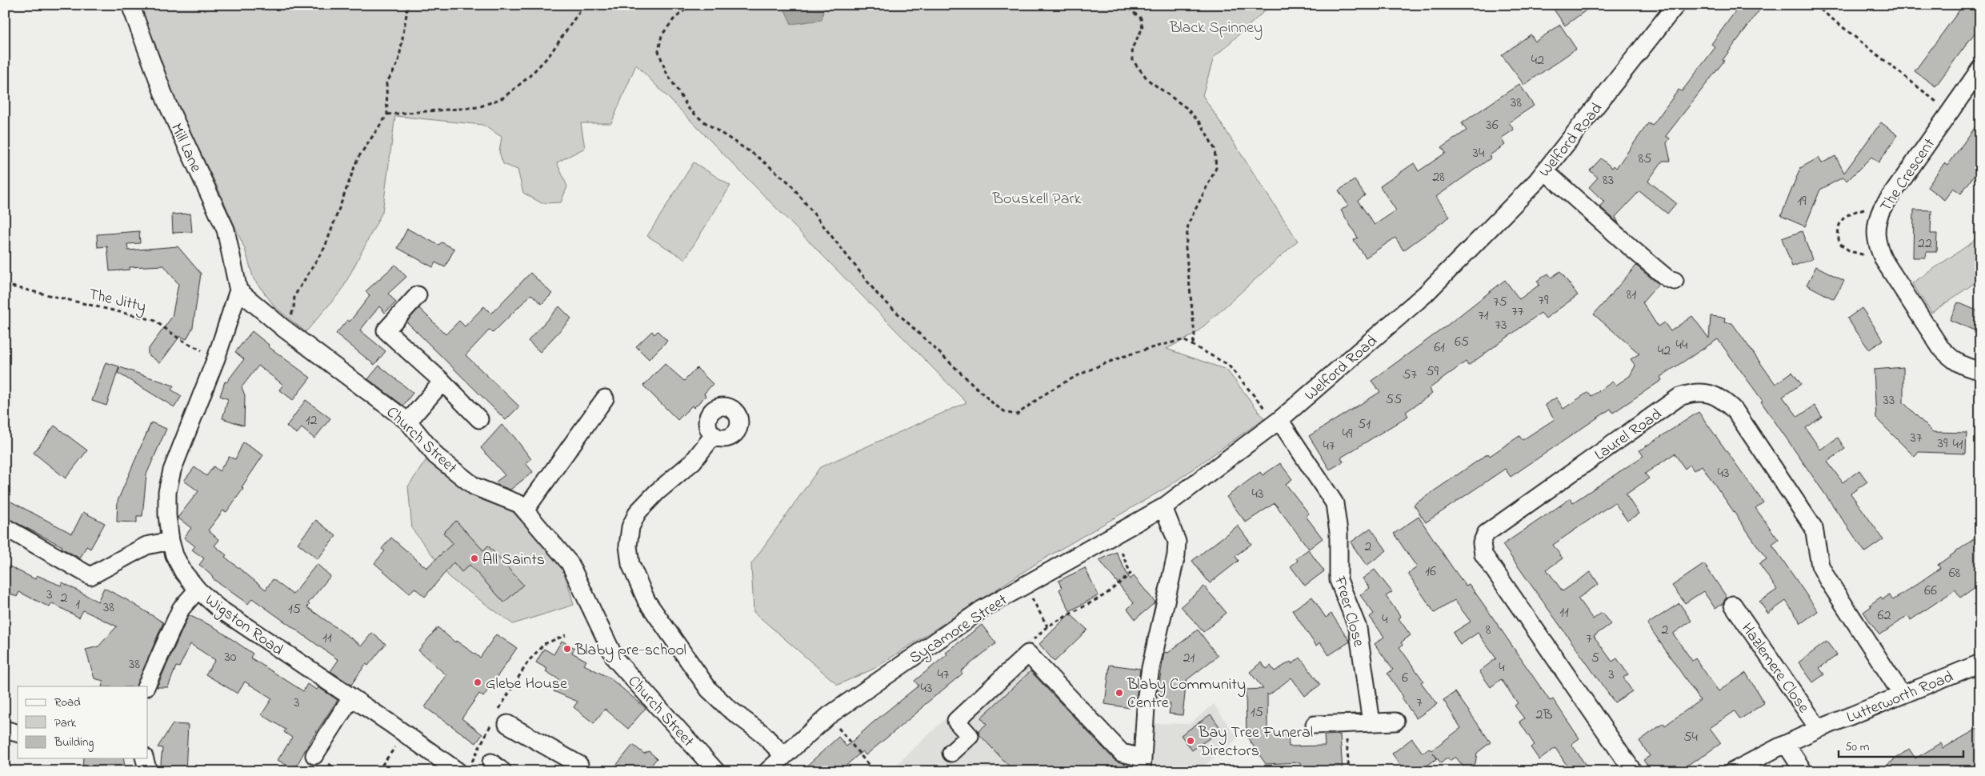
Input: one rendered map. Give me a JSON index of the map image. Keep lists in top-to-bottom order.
{
  "streets": {
    "street": [
      "Welford Road",
      "Mill Lane",
      "The Crescent",
      "Laurel Road",
      "Church Street",
      "Freer Close",
      "Wigston Road",
      "Sycamore Street",
      "Hazlemere Close",
      "Lutterworth Road"
    ],
    "path": ["The Jitty"]
  },
  "crossings": [
    ["Welford Road", "Freer Close"],
    ["Welford Road", "Sycamore Street"],
    ["Mill Lane", "Church Street"],
    ["Mill Lane", "Wigston Road"],
    ["The Jitty", "Wigston Road"],
    ["Laurel Road", "Lutterworth Road"],
    ["Church Street", "Wigston Road"],
    ["Hazlemere Close", "Lutterworth Road"]
  ],
  "parks": ["Black Spinney", "Bouskell Park"],
  "places": [
    "All Saints",
    "Blaby pre-school",
    "Glebe House",
    "Blaby Community Centre",
    "Bay Tree Funeral Directors"
  ],
  "house_numbers": [
    "42",
    "38",
    "36",
    "34",
    "85",
    "28",
    "83",
    "19",
    "22",
    "81",
    "79",
    "75",
    "77",
    "71",
    "73",
    "65",
    "44",
    "61",
    "42",
    "59",
    "57",
    "55",
    "33",
    "12",
    "51",
    "49",
    "37",
    "39",
    "41",
    "47",
    "43",
    "43",
    "2",
    "16",
    "68",
    "66",
    "3",
    "2",
    "1",
    "38",
    "15",
    "11",
    "62",
    "4",
    "8",
    "2",
    "11",
    "7",
    "30",
    "21",
    "5",
    "38",
    "4",
    "47",
    "3",
    "6",
    "43",
    "3",
    "7",
    "15",
    "2B",
    "54"
  ],
  "legend": ["Road", "Park", "Building"],
  "scale_bar": "50 m"
}
